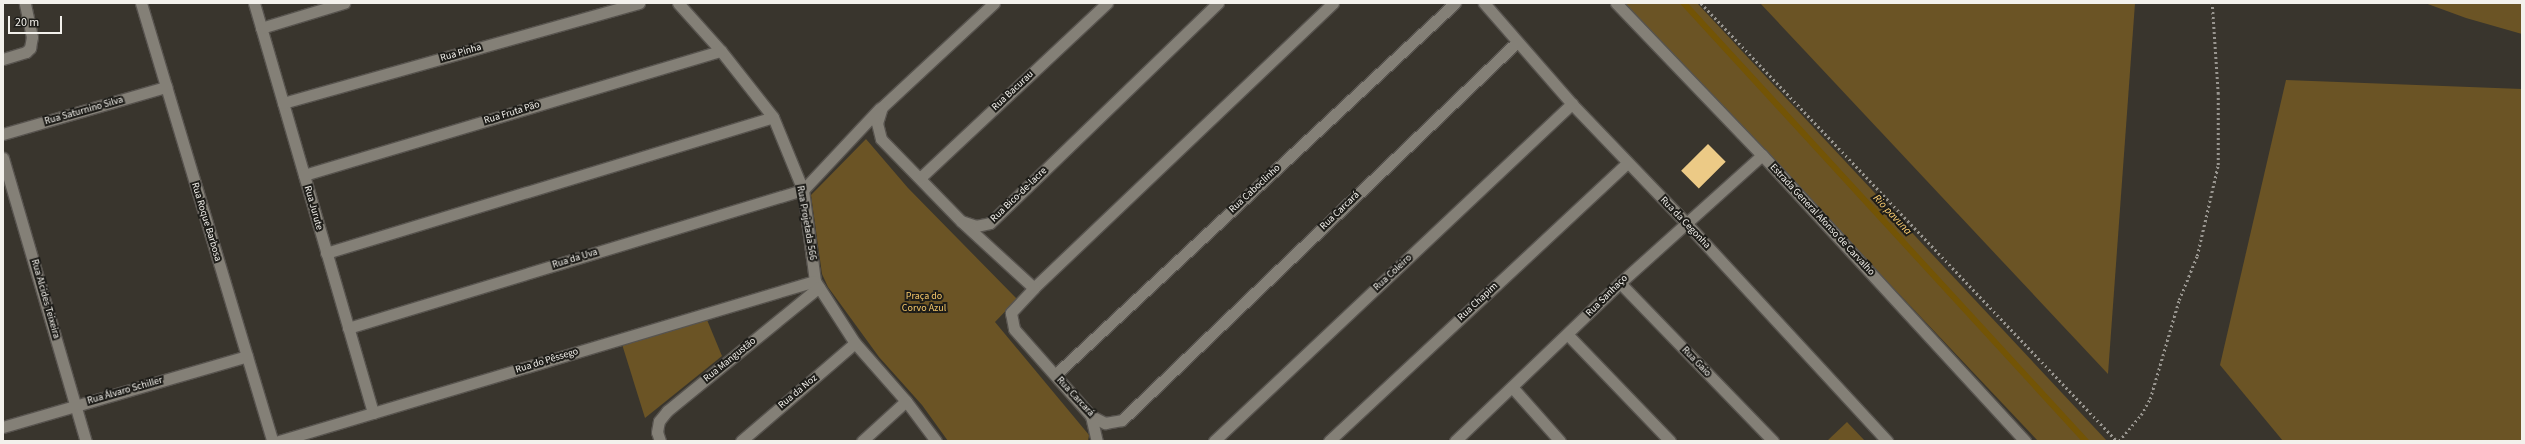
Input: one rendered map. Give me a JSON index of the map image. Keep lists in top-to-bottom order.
{
  "streets": {
    "street": [
      "Rua Pinha",
      "Rua Bacurau",
      "Rua Saturnino Silva",
      "Rua Fruta Pão",
      "Rua Caboclinho",
      "Rua Bico-de-lacre",
      "Rua Jurute",
      "Rua Carcará",
      "Estrada General Afonso de Carvalho",
      "Rua Roque Barbosa",
      "Rua Projetada 566",
      "Rua da Cegonha",
      "Rua da Uva",
      "Rua Coleiro",
      "Rua Sanhaço",
      "Rua Alcides Teixeira",
      "Rua Chapim",
      "Rua Mangustão",
      "Rua do Pêssego",
      "Rua Gaio",
      "Rua Álvaro Schiller",
      "Rua da Noz"
    ]
  },
  "crossings": [
    ["Rua Pinha", "Rua Jurute"],
    ["Rua Saturnino Silva", "Rua Roque Barbosa"],
    ["Rua Fruta Pão", "Rua Jurute"],
    ["Rua Fruta Pão", "Rua Projetada 566"],
    ["Rua Caboclinho", "Rua Carcará"],
    ["Rua Jurute", "Rua da Uva"],
    ["Rua Jurute", "Rua do Pêssego"],
    ["Rua Carcará", "Rua da Cegonha"],
    ["Estrada General Afonso de Carvalho", "Rua Sanhaço"],
    ["Rua Roque Barbosa", "Rua Álvaro Schiller"],
    ["Rua Projetada 566", "Rua da Uva"],
    ["Rua Projetada 566", "Rua Mangustão"],
    ["Rua Projetada 566", "Rua do Pêssego"],
    ["Rua Projetada 566", "Rua da Noz"],
    ["Rua da Cegonha", "Rua Coleiro"],
    ["Rua da Cegonha", "Rua Sanhaço"],
    ["Rua da Cegonha", "Rua Chapim"],
    ["Rua Sanhaço", "Rua Gaio"],
    ["Rua Alcides Teixeira", "Rua Álvaro Schiller"],
    ["Rua Mangustão", "Rua do Pêssego"]
  ],
  "water": ["Rio pavuna"],
  "parks": ["Praça do Corvo Azul"],
  "scale_bar": "20 m"
}
